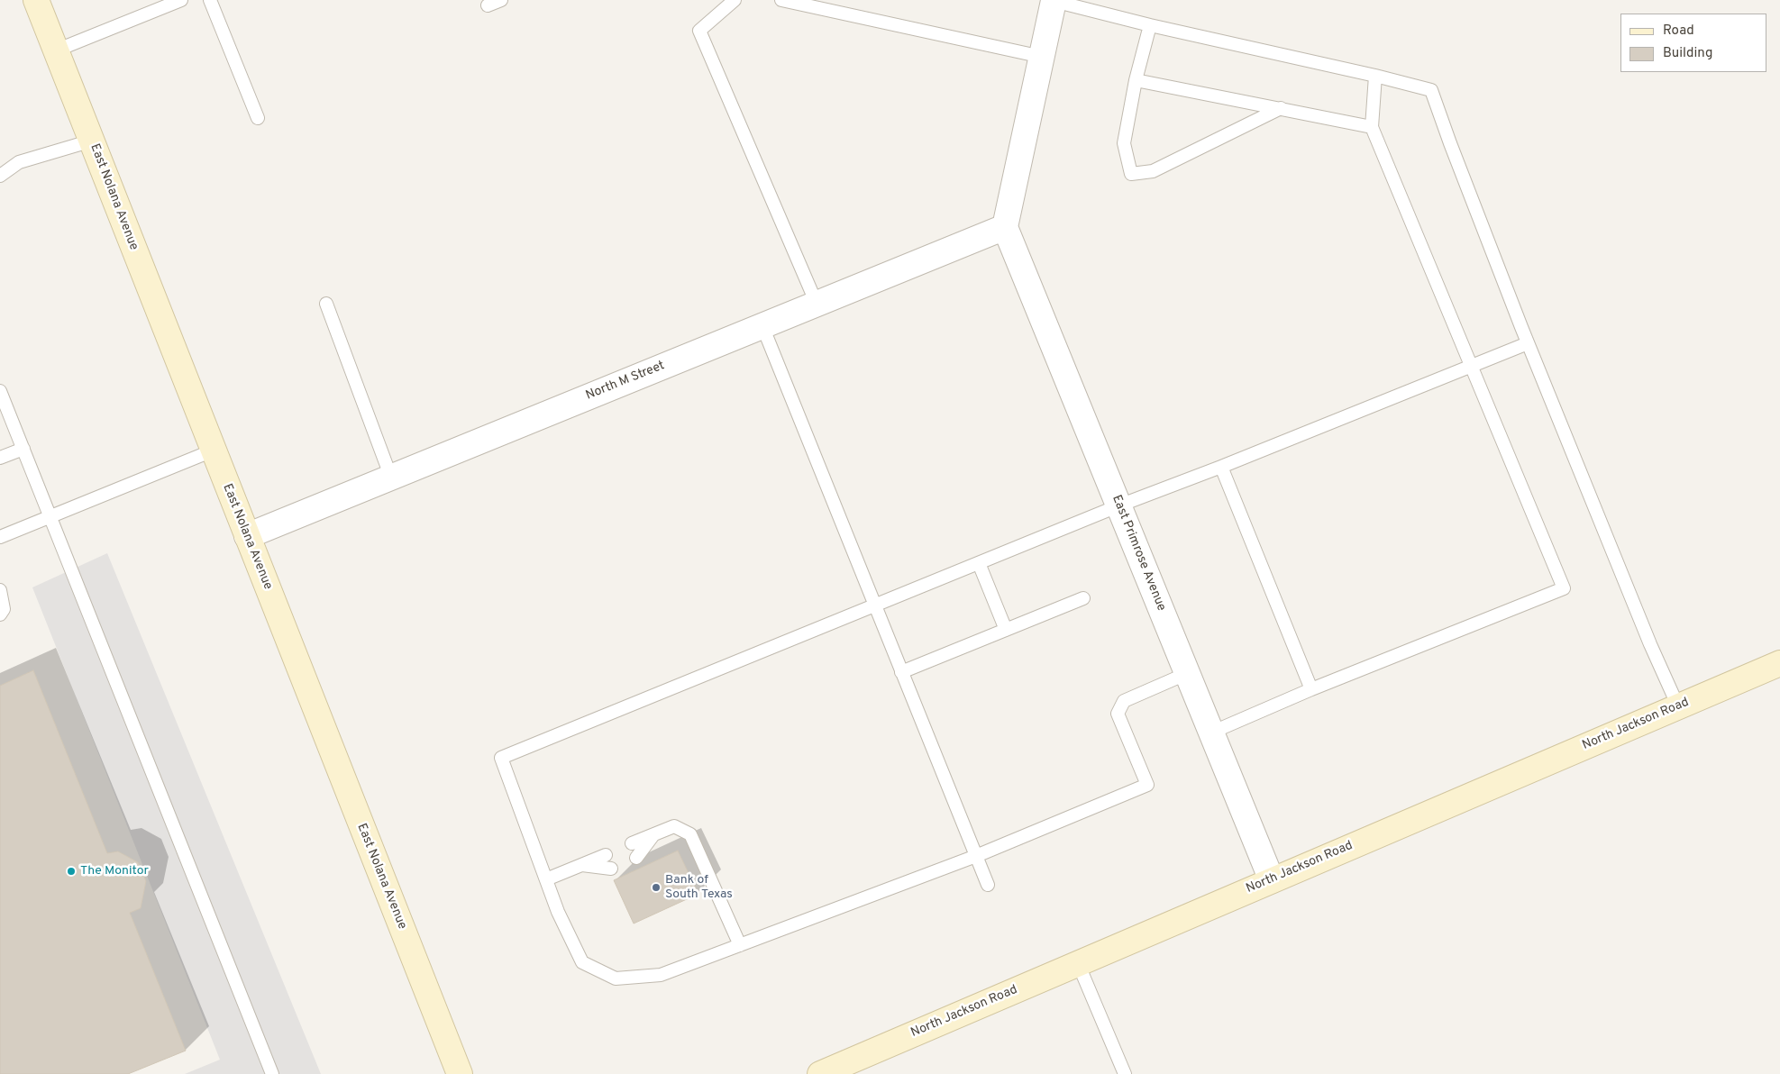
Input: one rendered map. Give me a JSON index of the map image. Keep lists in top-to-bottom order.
{
  "streets": {
    "main road": ["East Nolana Avenue", "North Jackson Road"],
    "street": ["North M Street", "East Primrose Avenue"]
  },
  "crossings": [
    ["East Nolana Avenue", "North M Street"],
    ["North M Street", "East Primrose Avenue"],
    ["East Primrose Avenue", "North Jackson Road"]
  ],
  "places": ["The Monitor", "Bank of South Texas"],
  "legend": ["Road", "Building"]
}
